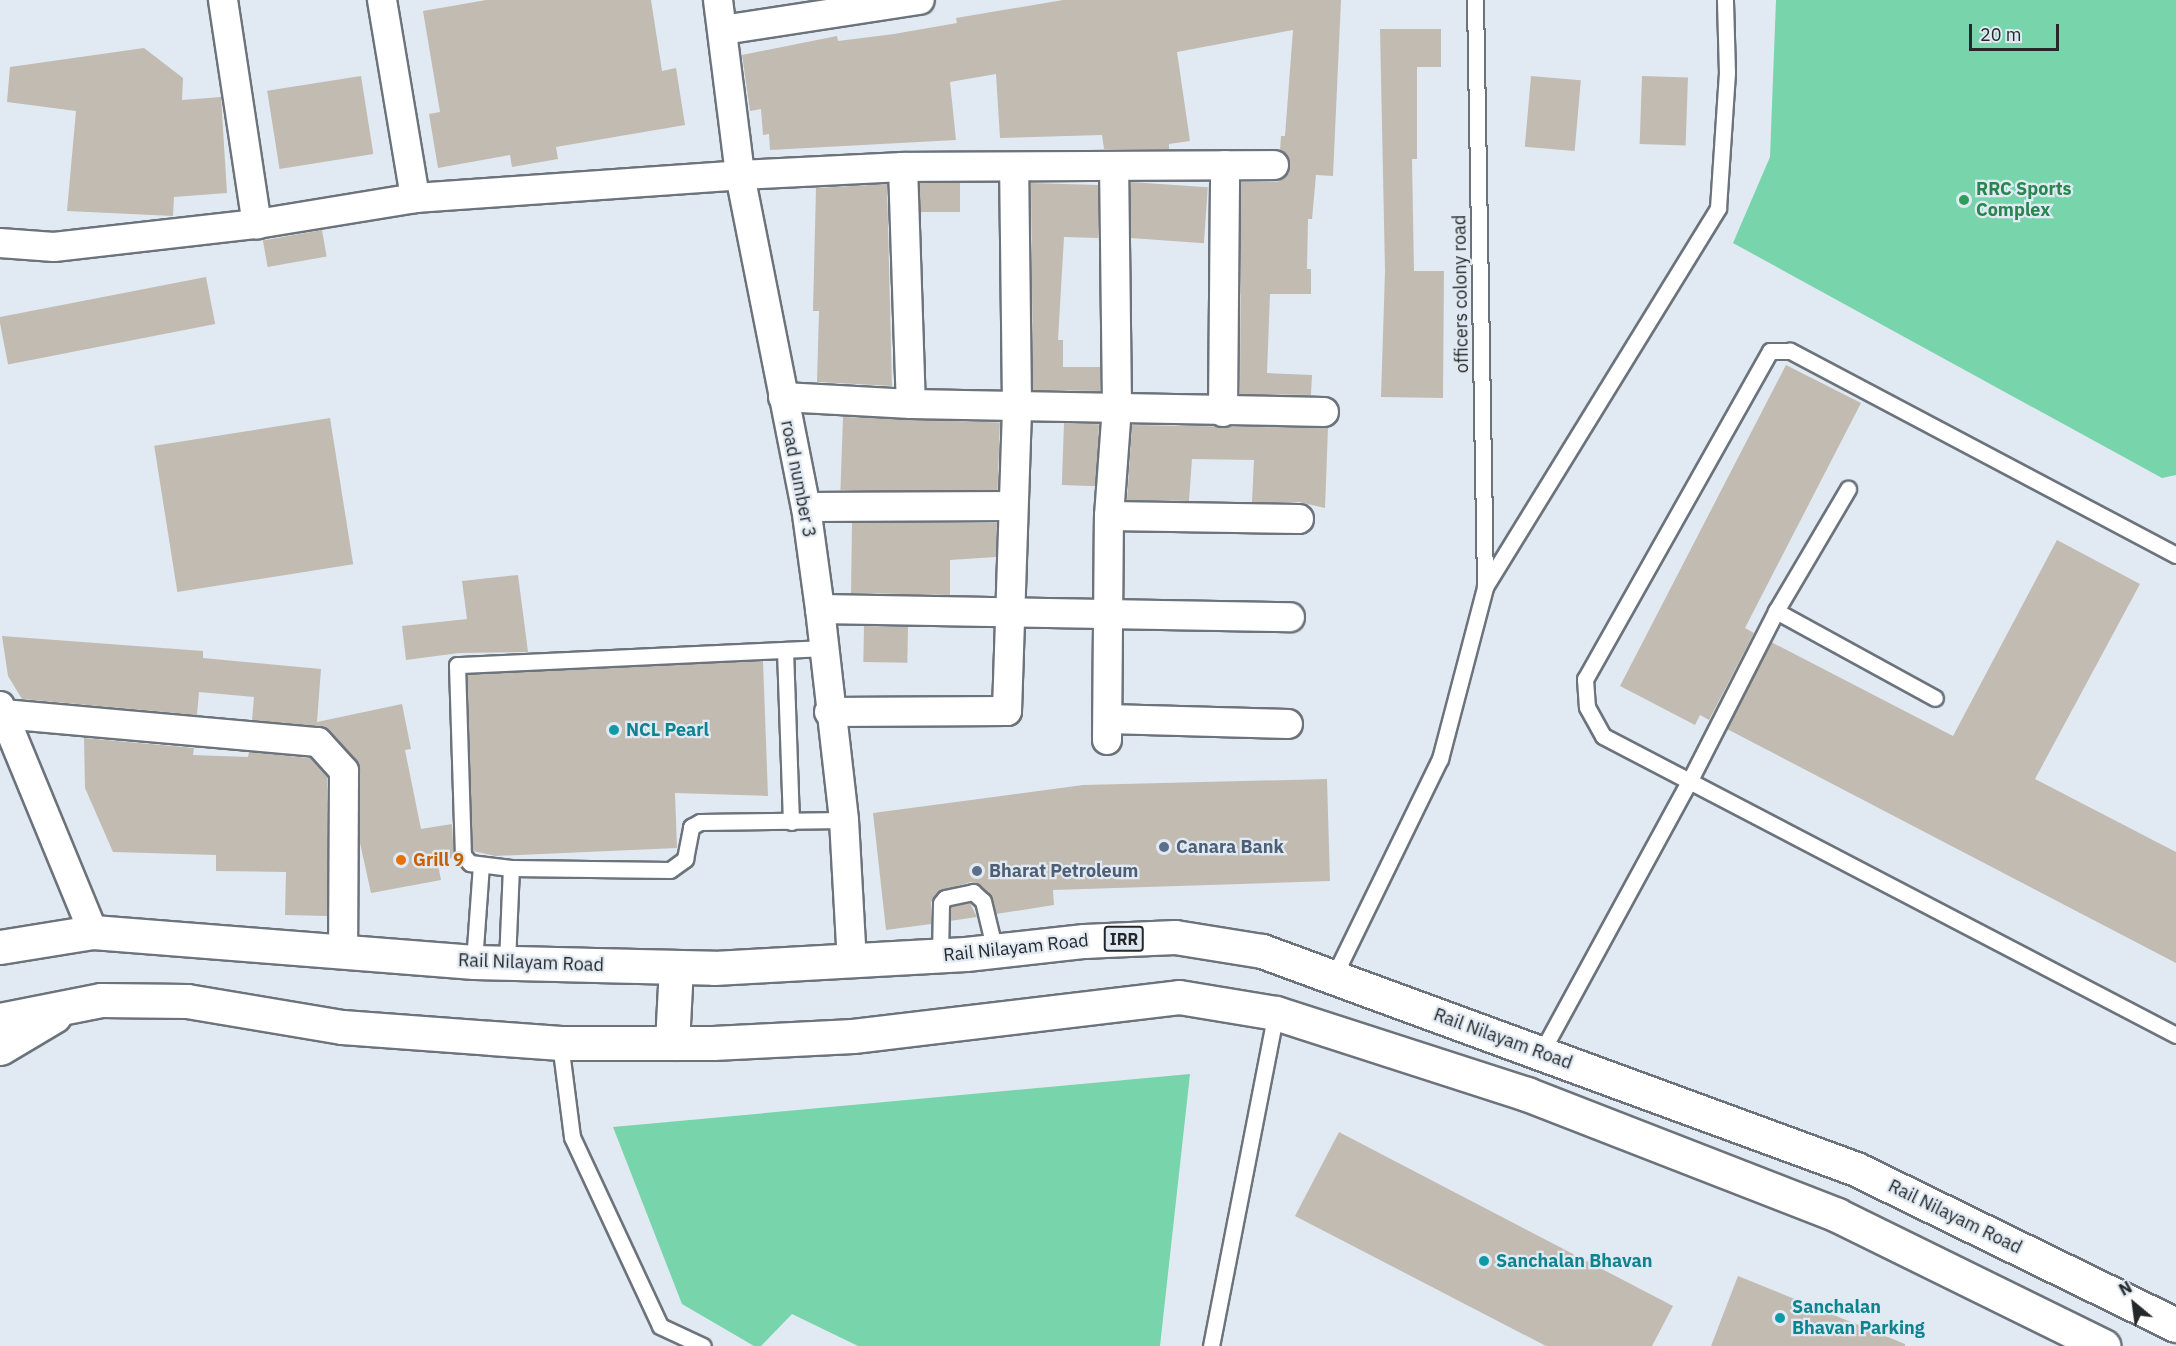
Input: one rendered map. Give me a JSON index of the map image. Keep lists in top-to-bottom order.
{
  "streets": {
    "main road": ["IRR", "Rail Nilayam Road"],
    "street": ["road number 3"],
    "lane": ["officers colony road"]
  },
  "crossings": [
    ["road number 3", "Rail Nilayam Road"]
  ],
  "places": [
    "RRC Sports Complex",
    "NCL Pearl",
    "Canara Bank",
    "Grill 9",
    "Bharat Petroleum",
    "Sanchalan Bhavan",
    "Sanchalan Bhavan Parking"
  ],
  "scale_bar": "20 m",
  "north": "top left"
}
